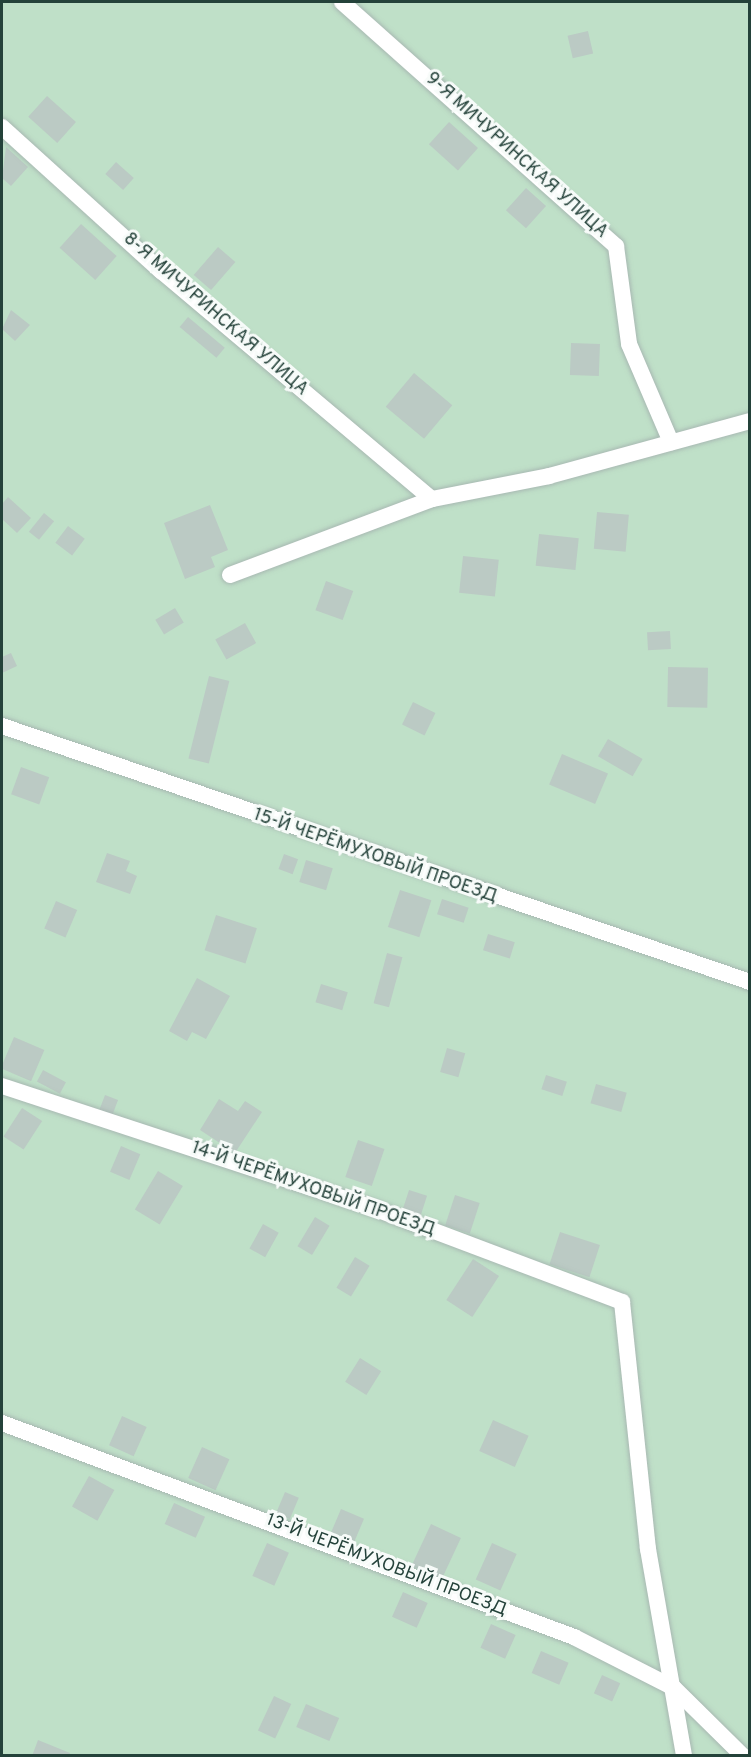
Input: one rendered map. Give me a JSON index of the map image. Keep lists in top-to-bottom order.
{
  "streets": {
    "lane": [
      "9-Я МИЧУРИНСКАЯ УЛИЦА",
      "8-Я МИЧУРИНСКАЯ УЛИЦА",
      "15-Й ЧЕРЁМУХОВЫЙ ПРОЕЗД",
      "14-Й ЧЕРЁМУХОВЫЙ ПРОЕЗД",
      "13-Й ЧЕРЁМУХОВЫЙ ПРОЕЗД"
    ]
  },
  "crossings": [
    ["14-Й ЧЕРЁМУХОВЫЙ ПРОЕЗД", "13-Й ЧЕРЁМУХОВЫЙ ПРОЕЗД"]
  ]
}
